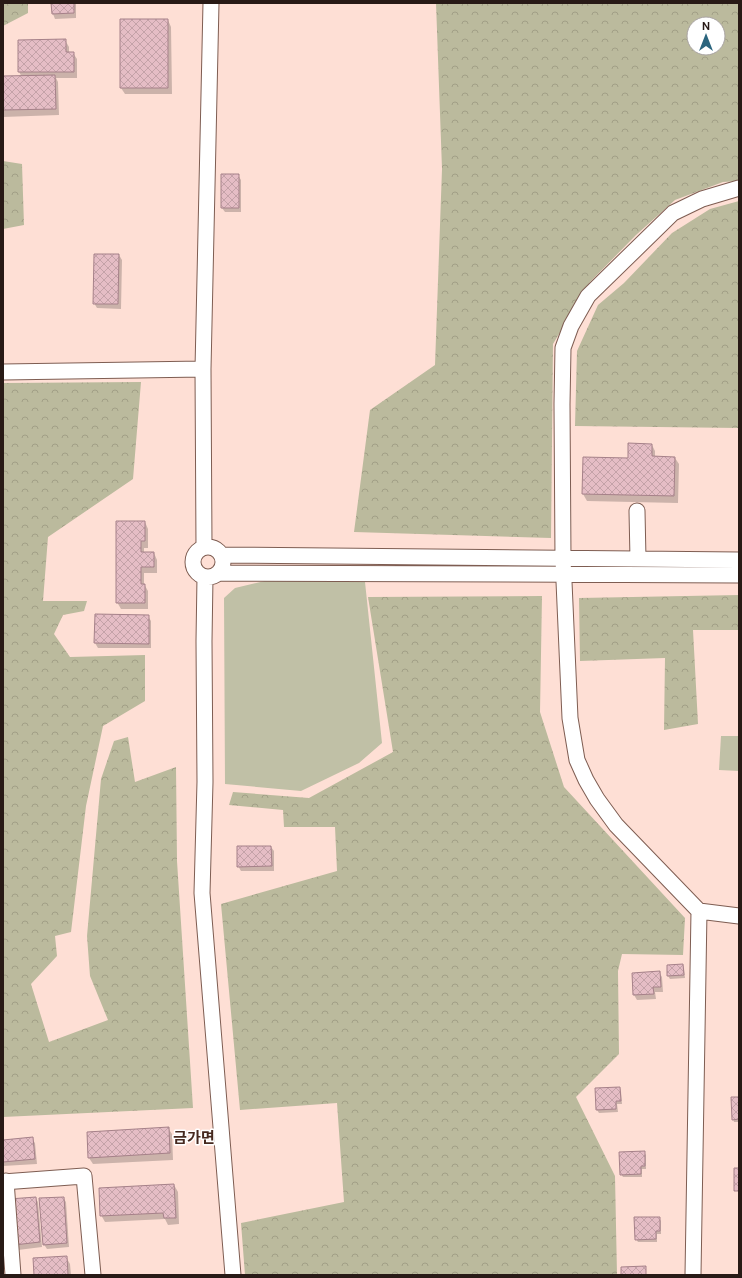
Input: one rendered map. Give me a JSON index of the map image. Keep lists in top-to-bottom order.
{
  "districts": ["금가면"],
  "north": "top"
}
